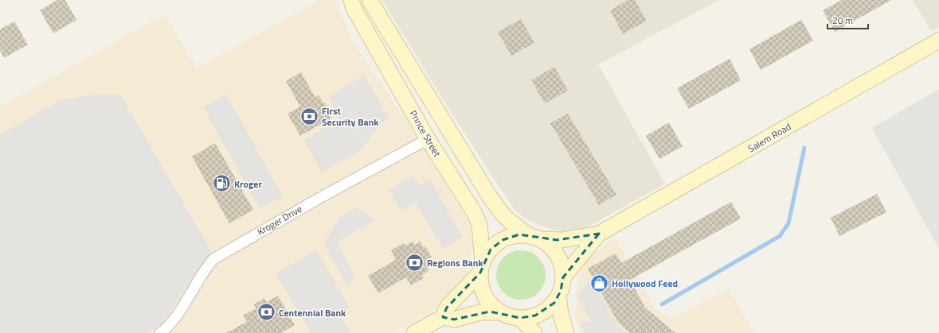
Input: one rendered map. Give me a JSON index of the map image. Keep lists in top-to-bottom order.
{
  "streets": {
    "main road": ["Prince Street", "Salem Road"],
    "street": ["Kroger Drive"]
  },
  "crossings": [
    ["Prince Street", "Salem Road"],
    ["Prince Street", "Kroger Drive"]
  ],
  "places": {
    "bank": ["First Security Bank", "Regions Bank", "Centennial Bank"],
    "fuel station": ["Kroger"],
    "shop": ["Hollywood Feed"]
  },
  "scale_bar": "20 m"
}
